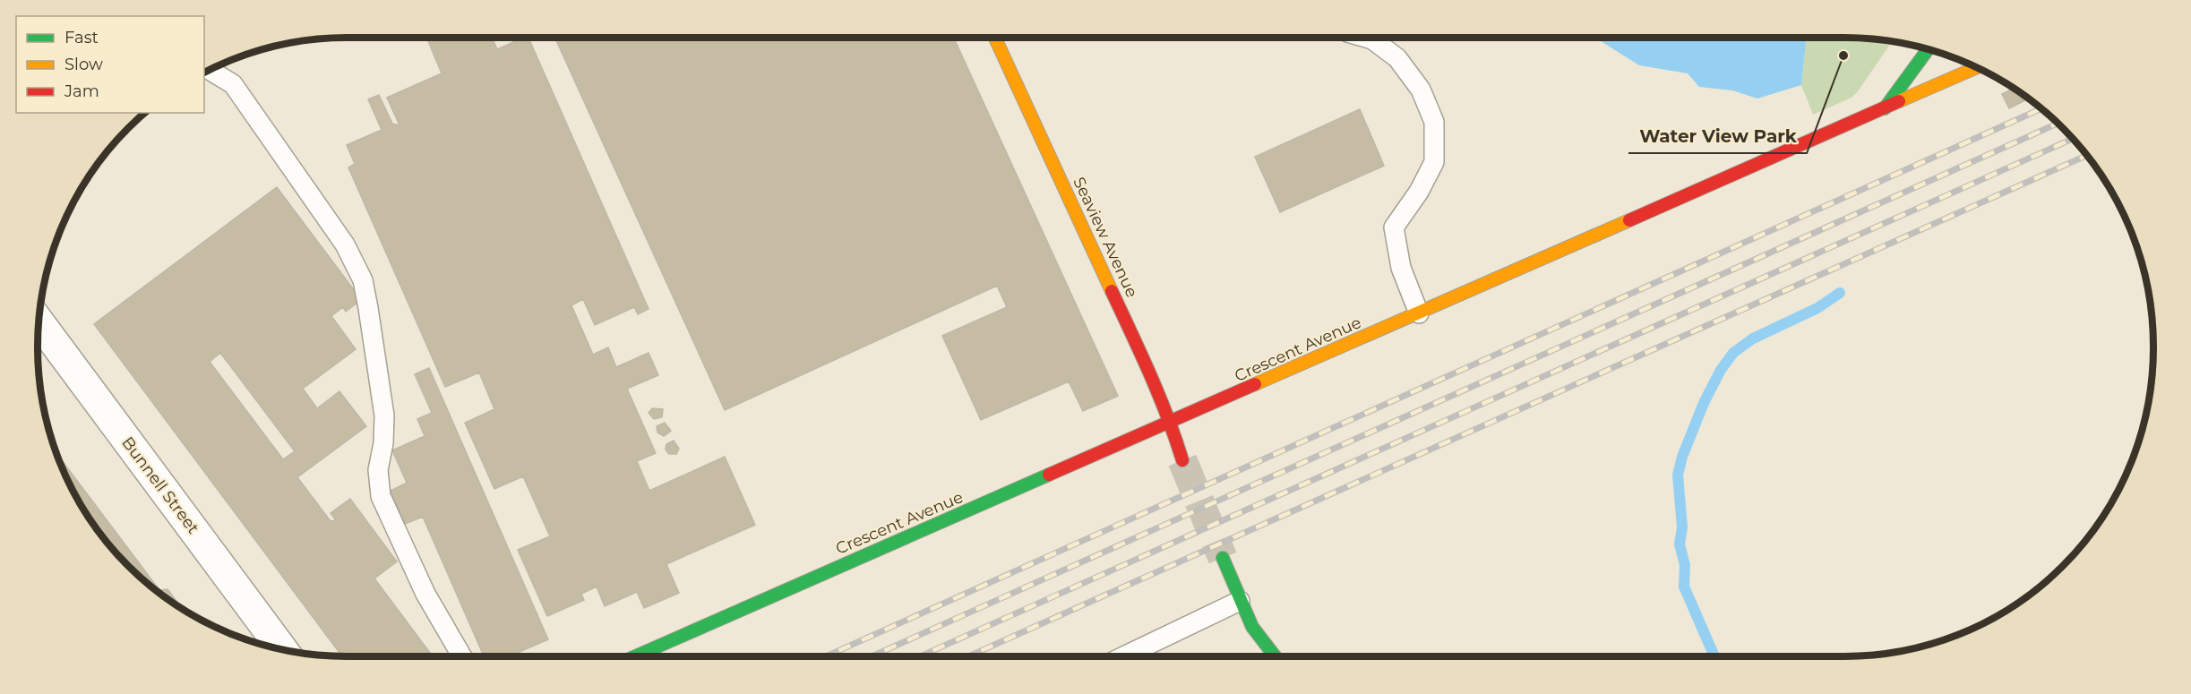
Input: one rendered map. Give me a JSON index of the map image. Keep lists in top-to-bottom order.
{
  "streets": {
    "street": ["Seaview Avenue", "Crescent Avenue", "Bunnell Street"]
  },
  "crossings": [
    ["Seaview Avenue", "Crescent Avenue"]
  ],
  "places": ["Water View Park"],
  "legend": ["Fast", "Slow", "Jam"]
}
